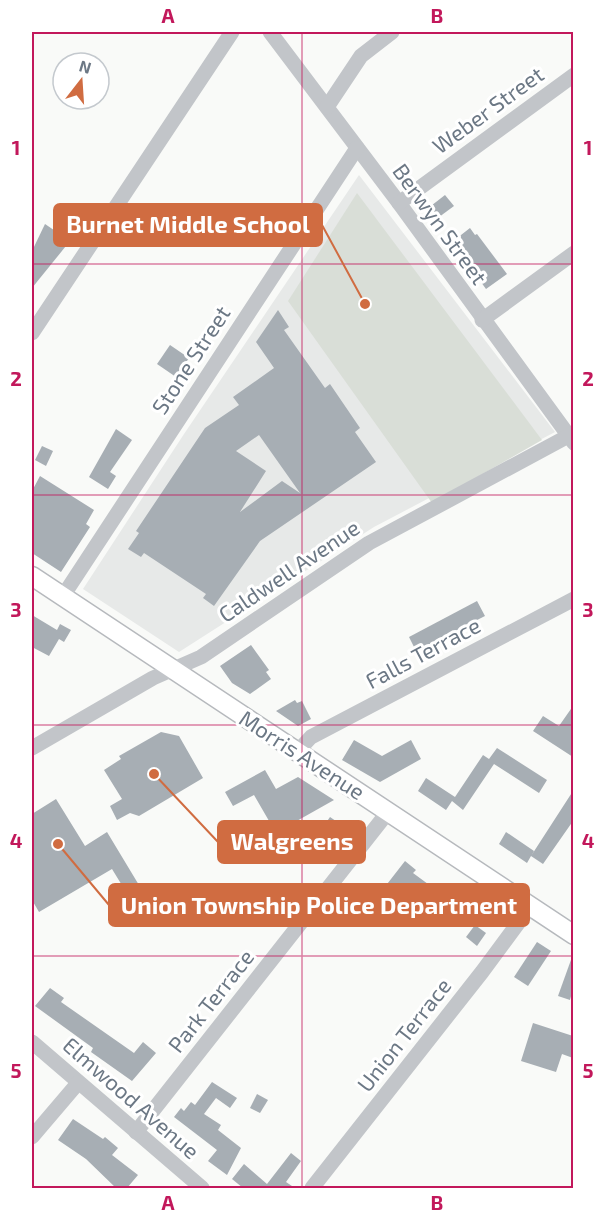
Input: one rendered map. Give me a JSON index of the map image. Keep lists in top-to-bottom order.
{
  "streets": {
    "main road": ["Morris Avenue"],
    "street": [
      "Weber Street",
      "Berwyn Street",
      "Stone Street",
      "Caldwell Avenue",
      "Falls Terrace",
      "Park Terrace",
      "Union Terrace",
      "Elmwood Avenue"
    ]
  },
  "crossings": [
    ["Weber Street", "Berwyn Street"],
    ["Berwyn Street", "Stone Street"],
    ["Berwyn Street", "Caldwell Avenue"],
    ["Stone Street", "Morris Avenue"],
    ["Caldwell Avenue", "Morris Avenue"],
    ["Falls Terrace", "Morris Avenue"],
    ["Morris Avenue", "Park Terrace"],
    ["Morris Avenue", "Union Terrace"],
    ["Park Terrace", "Elmwood Avenue"]
  ],
  "places": ["Burnet Middle School", "Walgreens", "Union Township Police Department"],
  "north": "top",
  "grid": {
    "columns": ["A", "B"],
    "rows": [
      "1",
      "2",
      "3",
      "4",
      "5"
    ]
  }
}
